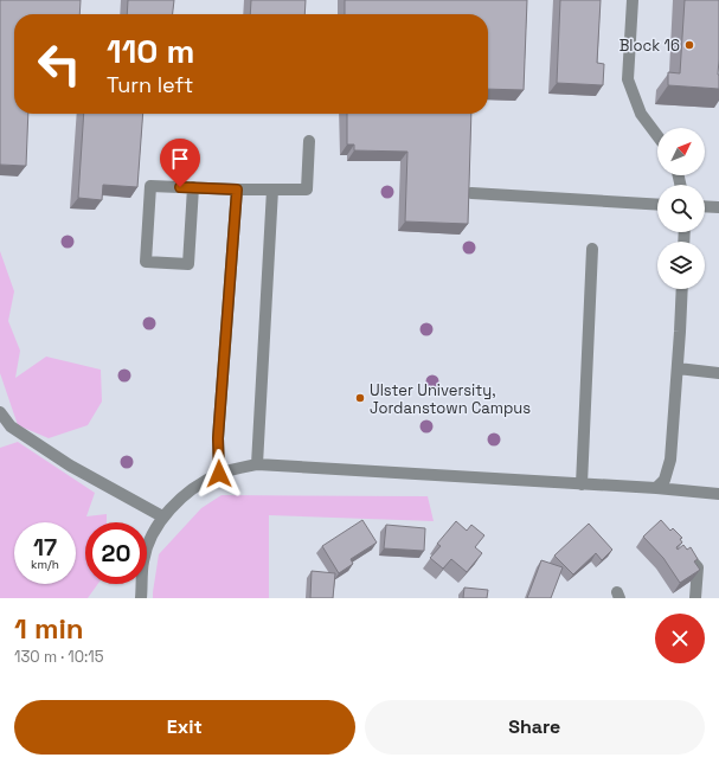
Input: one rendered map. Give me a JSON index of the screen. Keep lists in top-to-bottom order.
{
  "places": ["Block 16", "Ulster University, Jordanstown Campus"],
  "north": "top right",
  "page": {
    "turn": ["110 m", "Turn left"],
    "speed": "17 km/h",
    "limit": "20",
    "heading": ["1 min", "130 m · 10:15"],
    "buttons": ["Exit", "Share"]
  }
}
